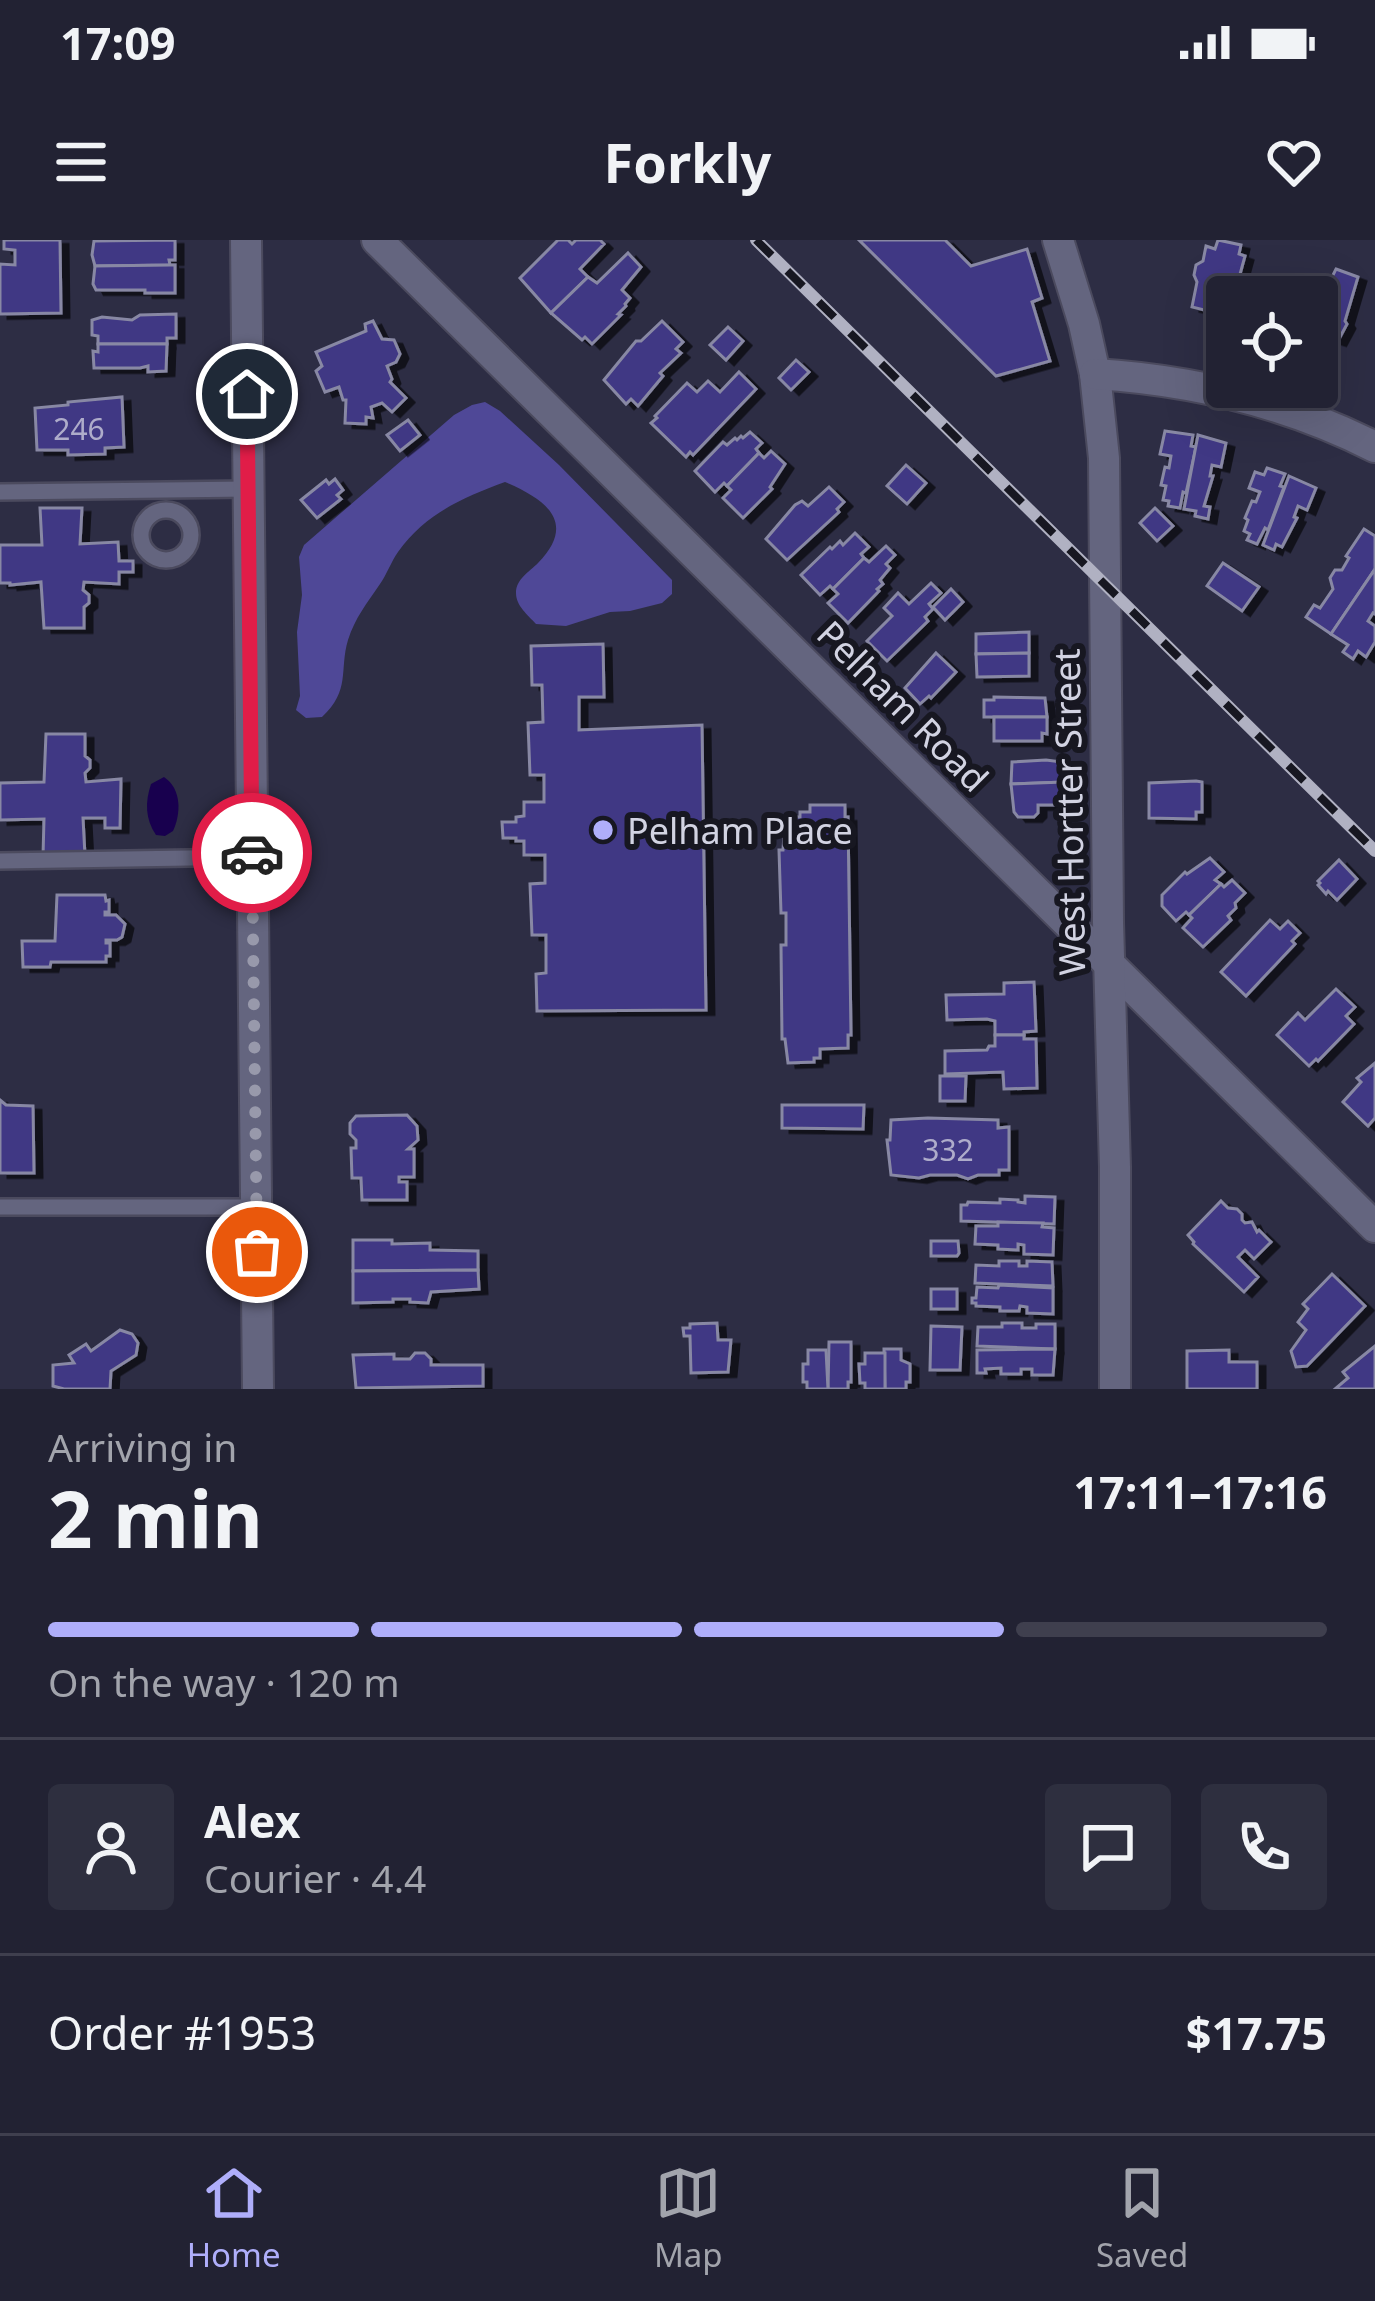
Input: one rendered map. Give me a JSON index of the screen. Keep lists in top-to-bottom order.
{
  "streets": {
    "street": ["Pelham Road", "West Hortter Street"]
  },
  "crossings": [
    ["Pelham Road", "West Hortter Street"]
  ],
  "places": ["Pelham Place"],
  "house_numbers": ["246", "332"],
  "page": {
    "status": "17:09",
    "header": "Forkly",
    "heading": ["2 min", "Arriving in", "17:11–17:16"],
    "panel": [
      "Alex",
      "Courier · 4.4",
      "Order #1953",
      "$17.75"
    ],
    "bar": "On the way · 120 m",
    "tabs": ["Home", "Map", "Saved"]
  }
}
